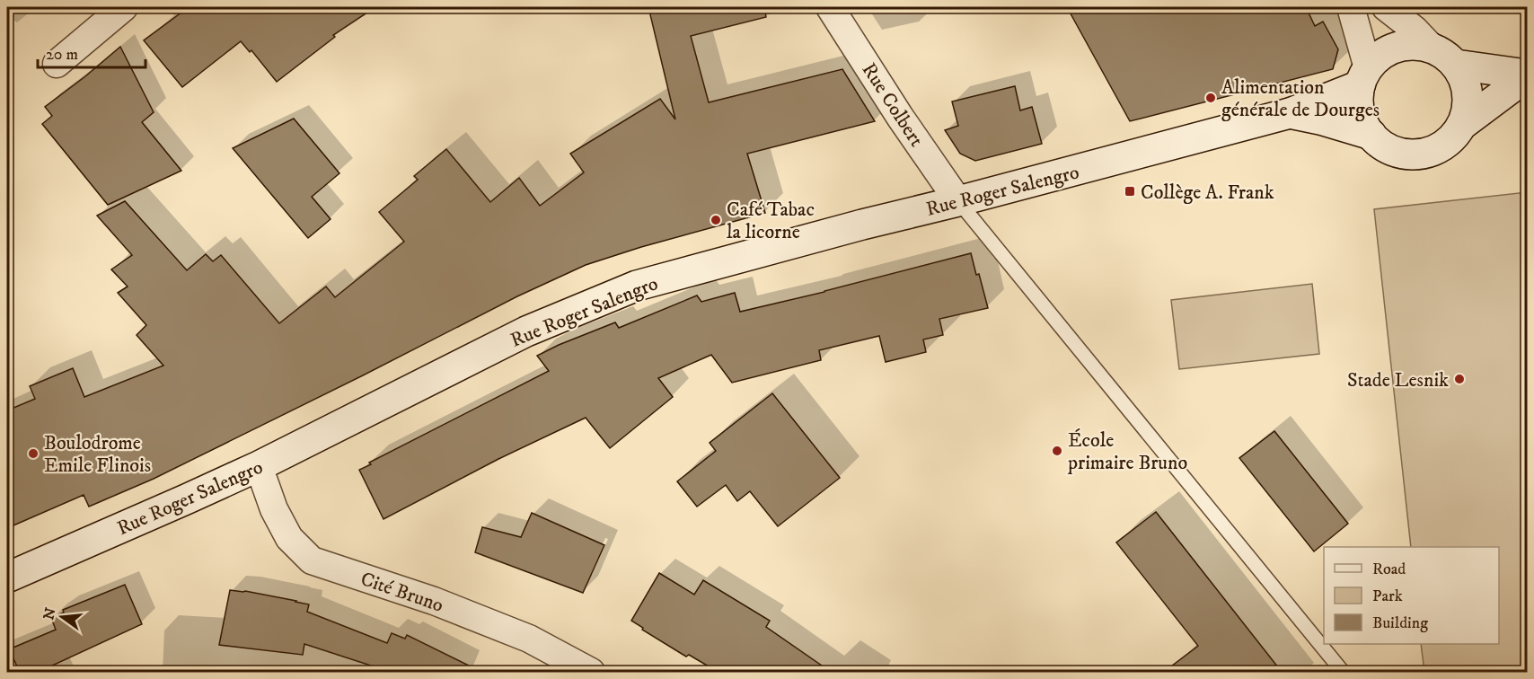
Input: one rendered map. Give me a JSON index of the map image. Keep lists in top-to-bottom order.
{
  "streets": {
    "street": ["Rue Colbert", "Rue Roger Salengro", "Cité Bruno"]
  },
  "crossings": [
    ["Rue Colbert", "Rue Roger Salengro"],
    ["Rue Roger Salengro", "Cité Bruno"]
  ],
  "places": {
    "other": [
      "Alimentation générale de Dourges",
      "Café Tabac la licorne",
      "Stade Lesnik",
      "École primaire Bruno",
      "Boulodrome Emile Flinois"
    ],
    "transit": ["Collège A. Frank"]
  },
  "legend": ["Road", "Park", "Building"],
  "scale_bar": "20 m",
  "north": "left"
}
